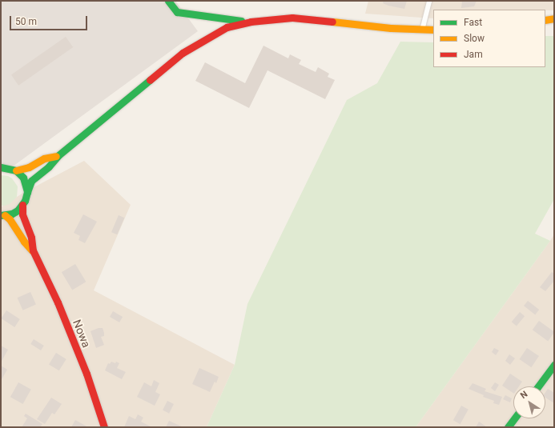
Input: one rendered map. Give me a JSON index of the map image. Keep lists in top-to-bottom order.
{
  "streets": {
    "street": ["Nowa"]
  },
  "legend": ["Fast", "Slow", "Jam"],
  "scale_bar": "50 m",
  "north": "top left"
}
